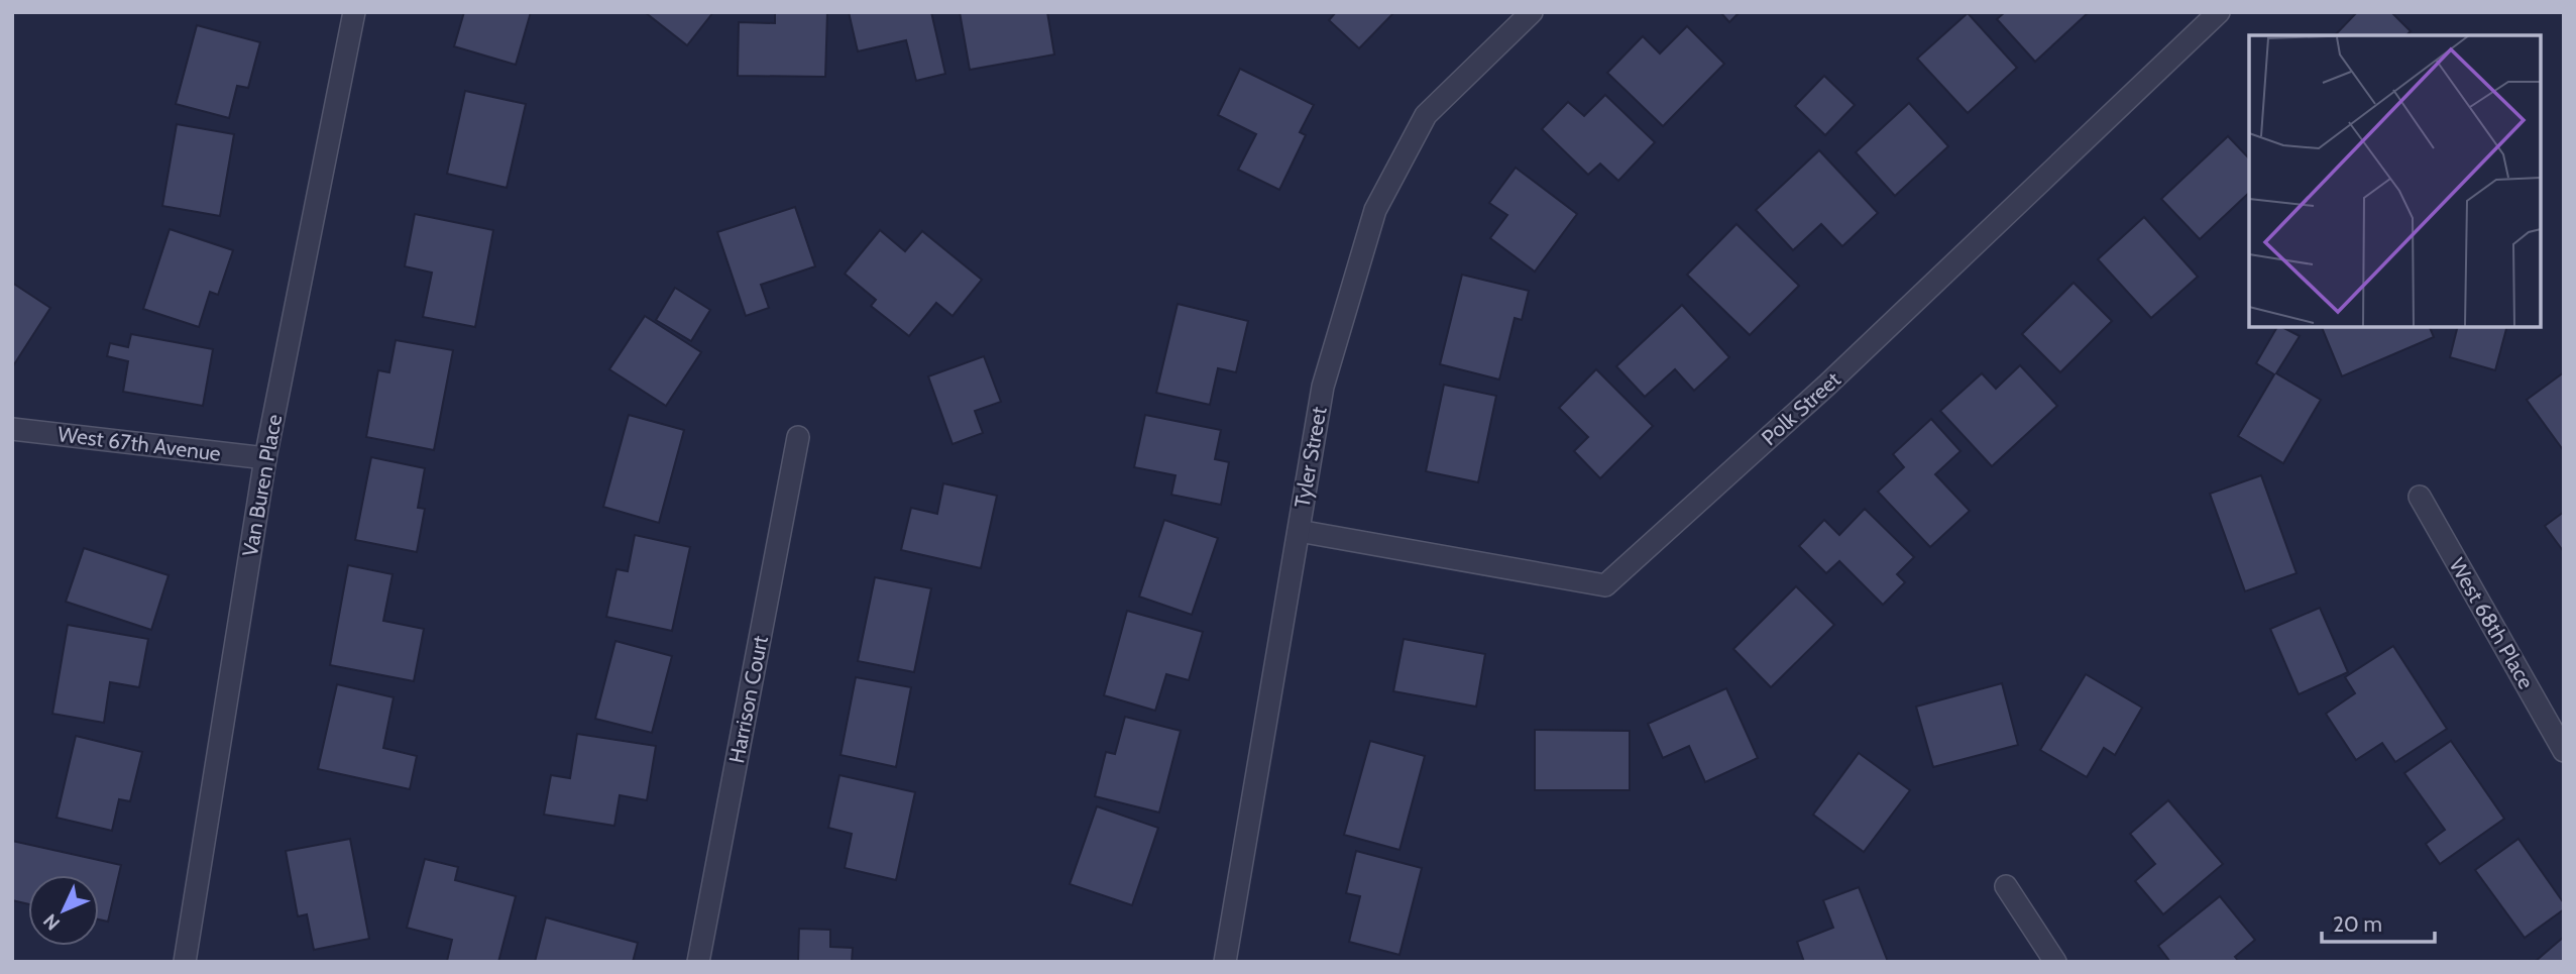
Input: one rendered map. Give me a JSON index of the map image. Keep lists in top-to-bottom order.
{
  "streets": {
    "street": [
      "Polk Street",
      "West 67th Avenue",
      "Tyler Street",
      "Van Buren Place",
      "West 68th Place",
      "Harrison Court"
    ]
  },
  "crossings": [
    ["Polk Street", "Tyler Street"],
    ["West 67th Avenue", "Van Buren Place"]
  ],
  "scale_bar": "20 m",
  "north": "bottom left"
}
